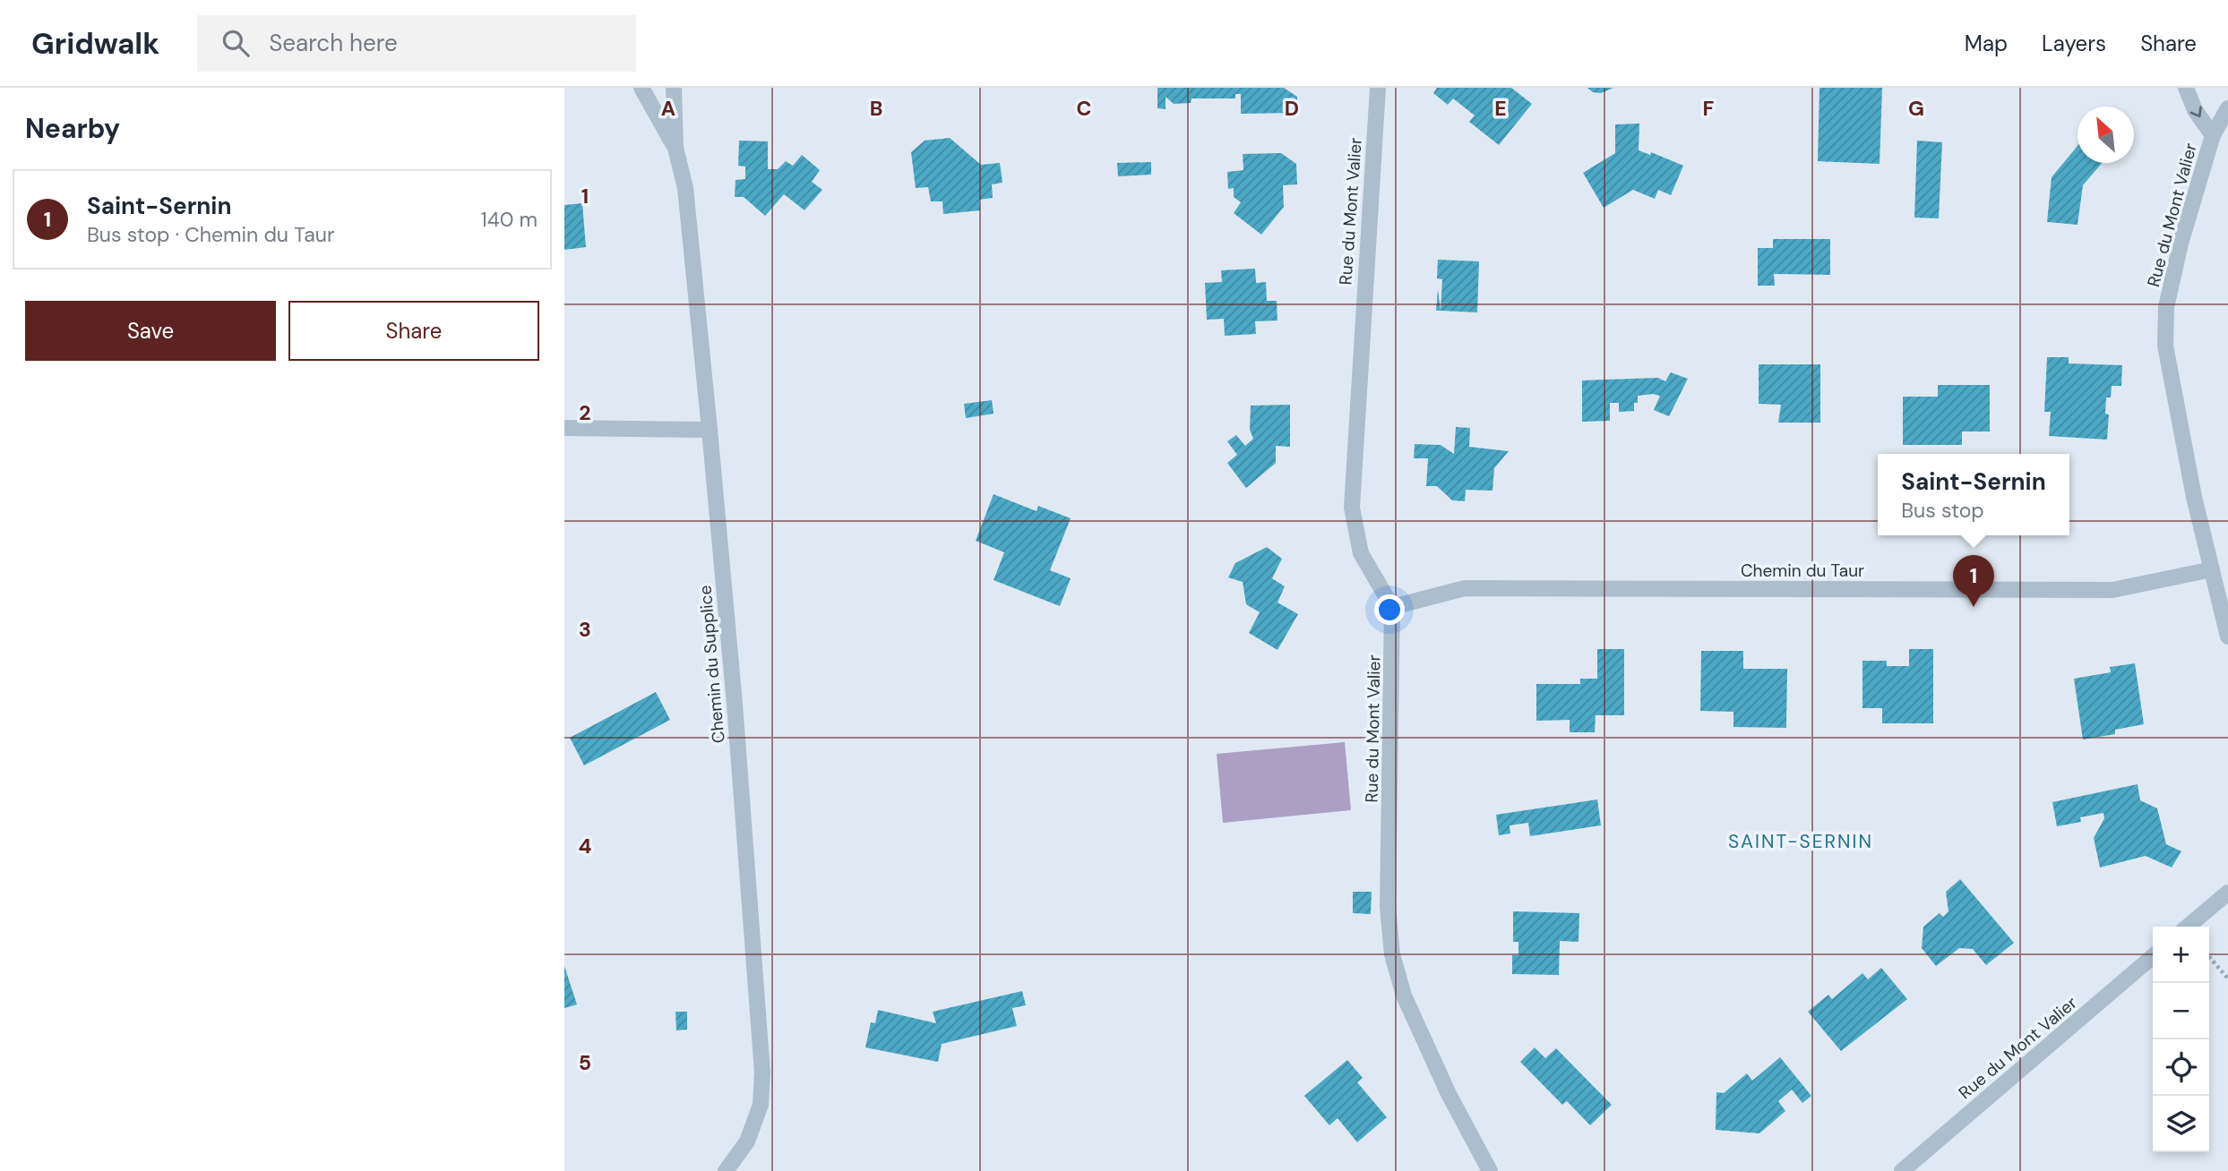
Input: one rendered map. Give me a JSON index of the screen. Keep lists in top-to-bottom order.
{
  "streets": {
    "street": ["Rue du Mont Valier", "Chemin du Taur", "Chemin du Supplice"]
  },
  "crossings": [
    ["Rue du Mont Valier", "Chemin du Taur"]
  ],
  "districts": ["SAINT-SERNIN"],
  "north": "top left",
  "page": {
    "header": "Gridwalk",
    "search": "Search here",
    "nav": ["Map", "Layers", "Share"],
    "heading": "Nearby",
    "list": [
      {
        "mark": "1",
        "name": "Saint-Sernin",
        "note": "Bus stop · Chemin du Taur",
        "value": "140 m"
      }
    ],
    "buttons": ["Save", "Share"],
    "popup": ["Saint-Sernin", "Bus stop"],
    "pins": "1",
    "map_buttons": ["+", "−"]
  },
  "grid": {
    "columns": [
      "A",
      "B",
      "C",
      "D",
      "E",
      "F",
      "G"
    ],
    "rows": [
      "1",
      "2",
      "3",
      "4",
      "5"
    ]
  }
}
